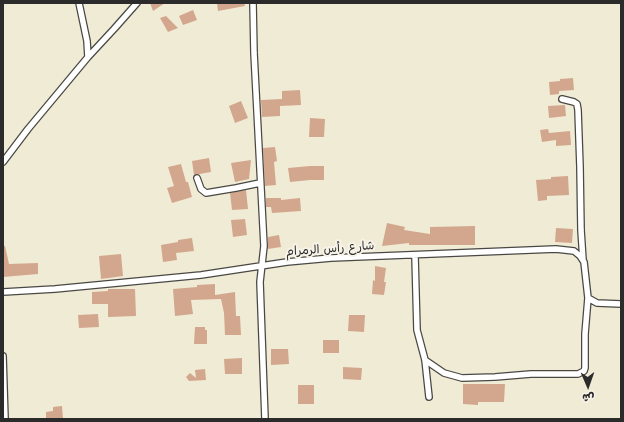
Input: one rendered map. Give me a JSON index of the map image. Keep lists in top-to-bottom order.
{
  "streets": {
    "street": ["شارع رأس الرمرام"]
  },
  "north": "bottom"
}
